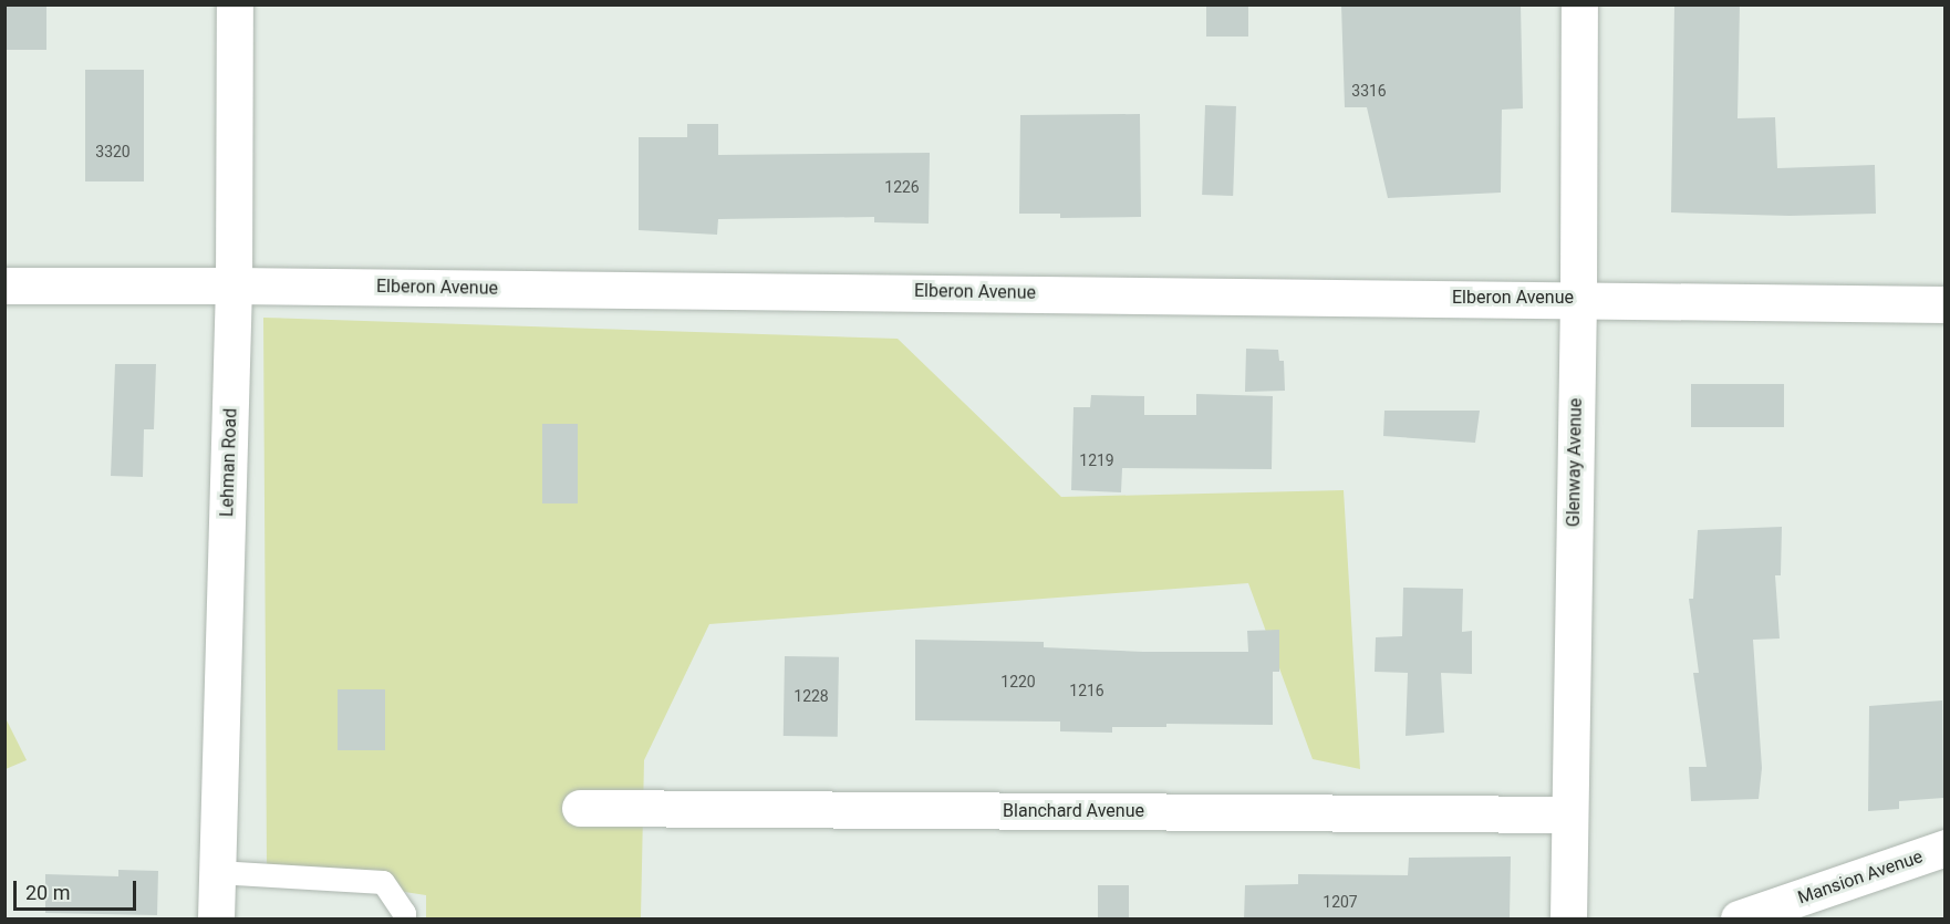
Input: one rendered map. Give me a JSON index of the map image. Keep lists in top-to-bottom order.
{
  "streets": {
    "street": [
      "Elberon Avenue",
      "Lehman Road",
      "Glenway Avenue",
      "Blanchard Avenue",
      "Mansion Avenue"
    ]
  },
  "crossings": [
    ["Elberon Avenue", "Lehman Road"],
    ["Elberon Avenue", "Glenway Avenue"],
    ["Glenway Avenue", "Blanchard Avenue"]
  ],
  "house_numbers": [
    "3316",
    "3320",
    "1226",
    "1219",
    "1220",
    "1216",
    "1228",
    "1207"
  ],
  "scale_bar": "20 m"
}
